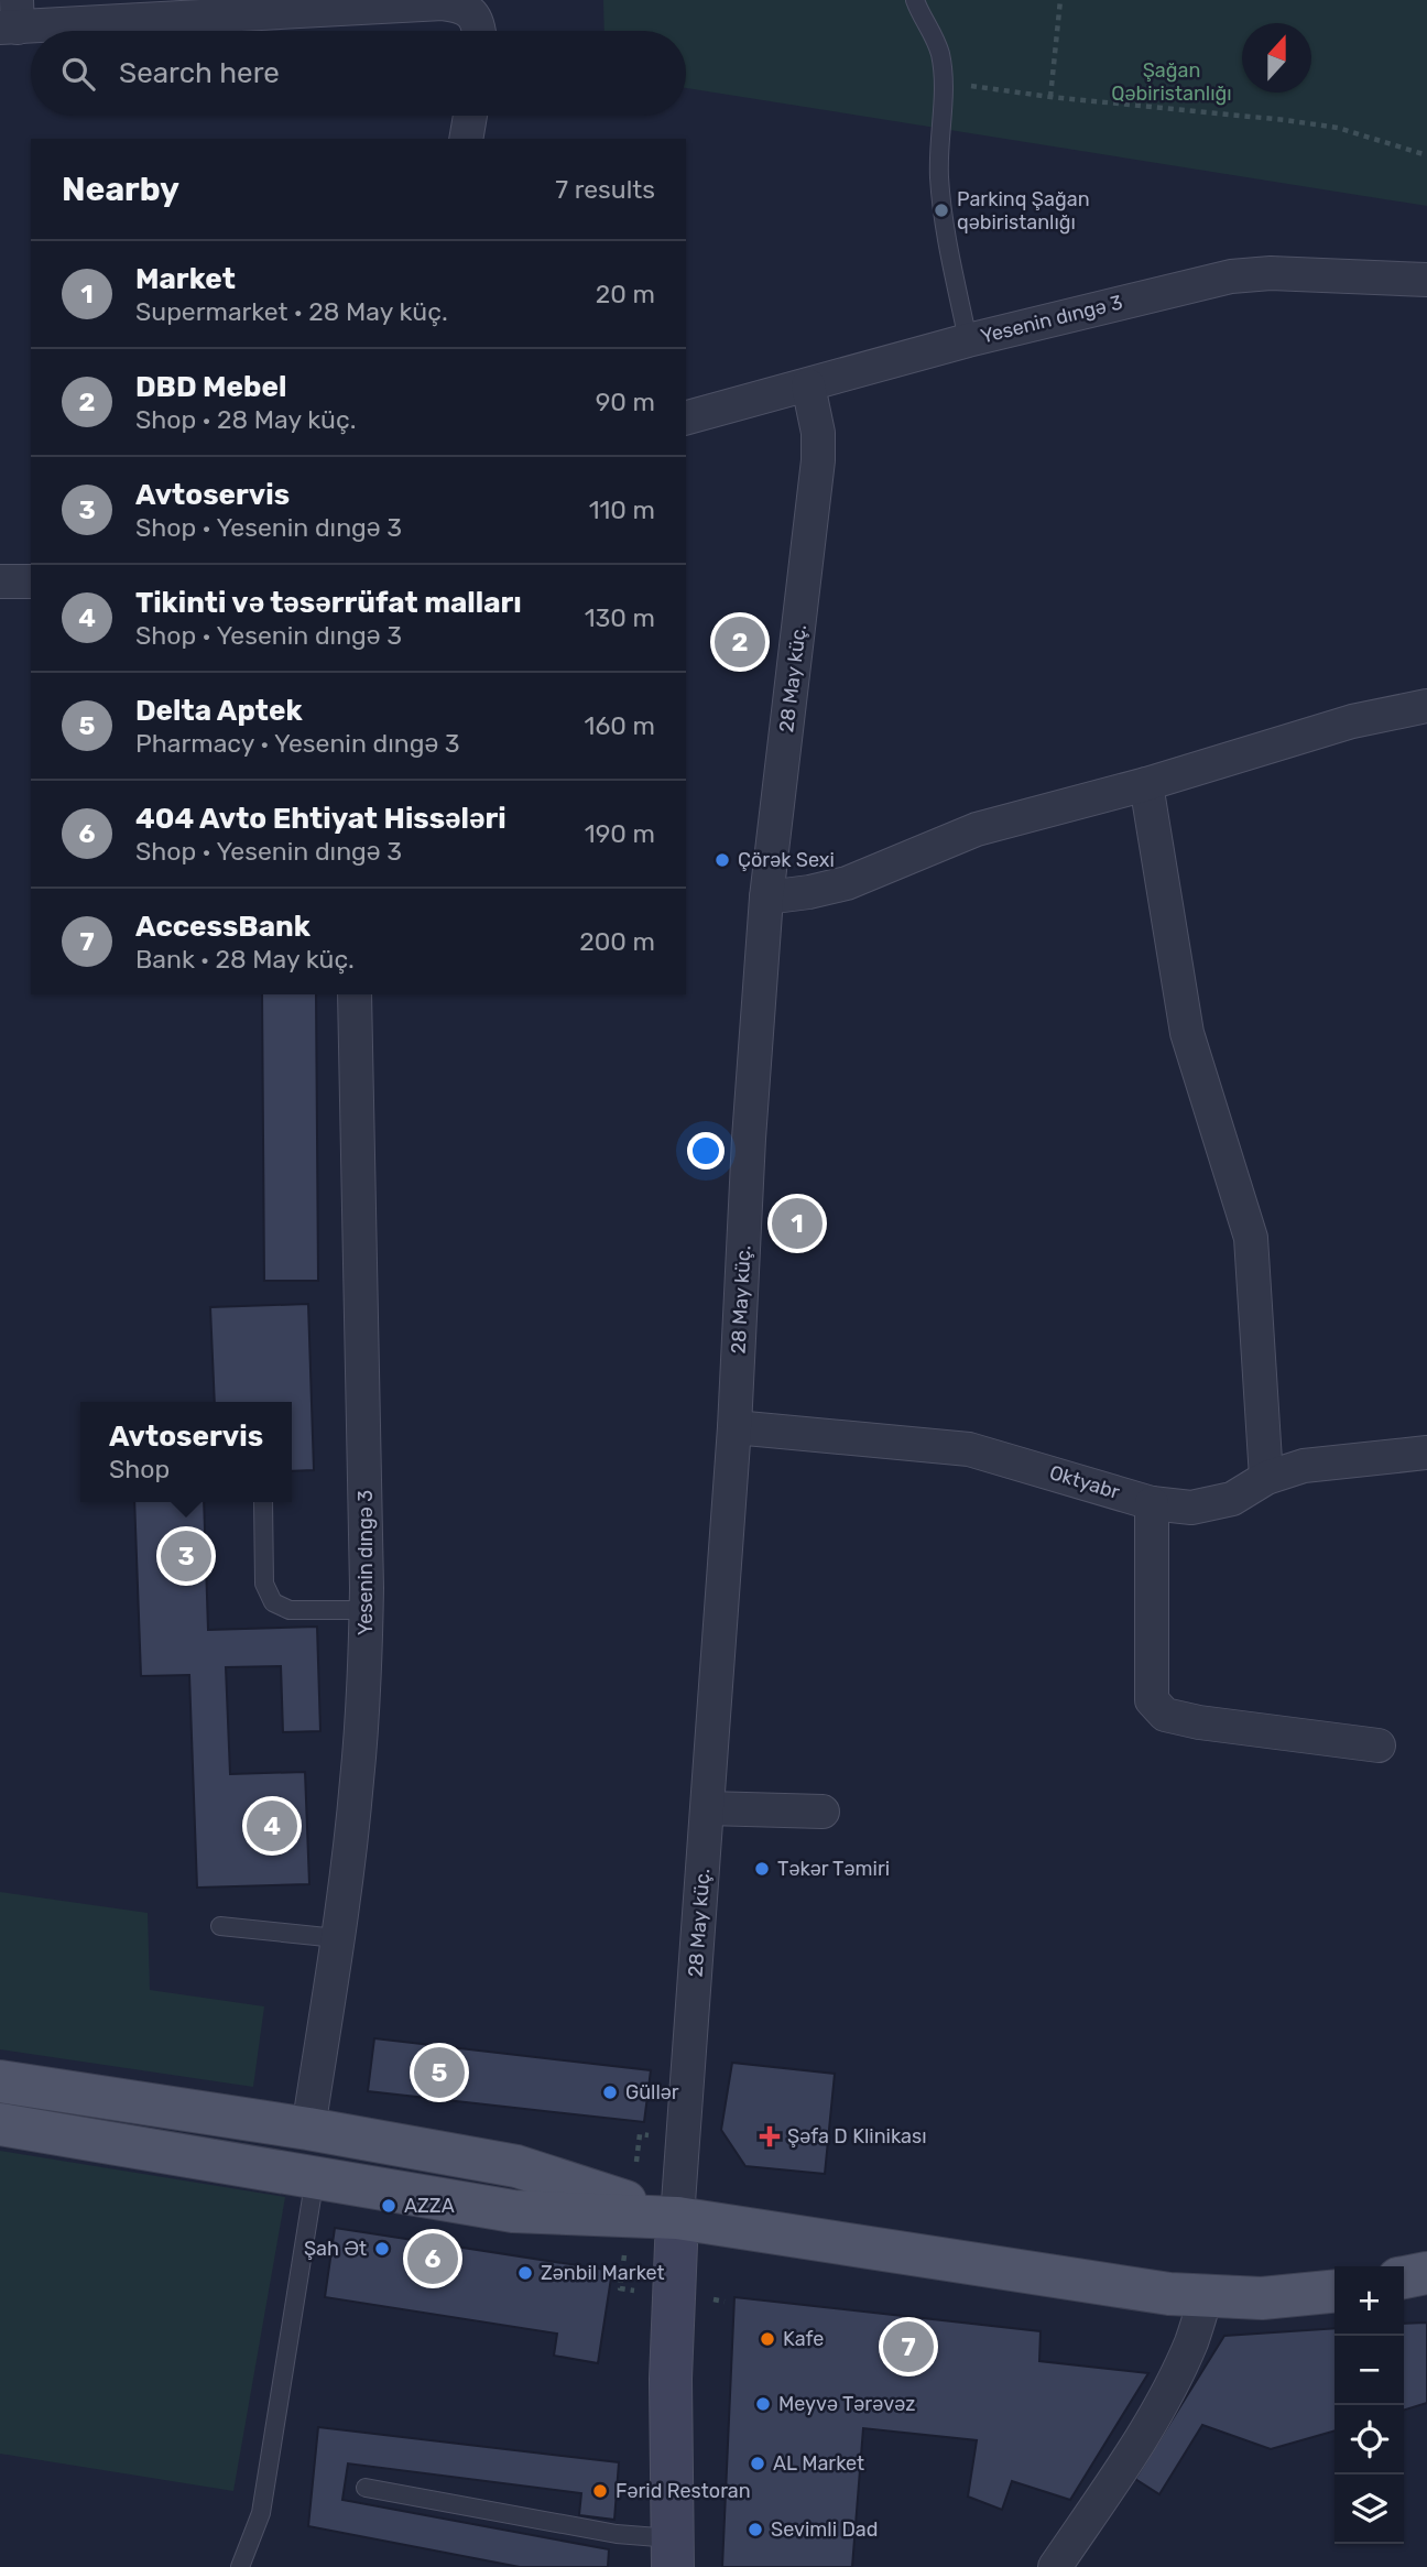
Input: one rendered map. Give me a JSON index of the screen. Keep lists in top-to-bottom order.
{
  "streets": {
    "street": ["Yesenin dıngə 3", "28 May küç.", "Oktyabr"]
  },
  "crossings": [
    ["Yesenin dıngə 3", "28 May küç."],
    ["28 May küç.", "Oktyabr"]
  ],
  "parks": ["Şağan Qəbiristanlığı"],
  "places": {
    "other": [
      "Parkinq Şağan qəbiristanlığı",
      "Çörək Sexi",
      "Təkər Təmiri",
      "Güllər",
      "AZZA",
      "Şah Ət",
      "Zənbil Market",
      "Kafe",
      "Meyvə Tərəvəz",
      "AL Market",
      "Fərid Restoran",
      "Sevimli Dad"
    ],
    "health": ["Şəfa D Klinikası"]
  },
  "north": "top",
  "page": {
    "search": "Search here",
    "heading": ["Nearby", "7 results"],
    "list": [
      {
        "mark": "1",
        "name": "Market",
        "note": "Supermarket · 28 May küç.",
        "value": "20 m"
      },
      {
        "mark": "2",
        "name": "DBD Mebel",
        "note": "Shop · 28 May küç.",
        "value": "90 m"
      },
      {
        "mark": "3",
        "name": "Avtoservis",
        "note": "Shop · Yesenin dıngə 3",
        "value": "110 m"
      },
      {
        "mark": "4",
        "name": "Tikinti və təsərrüfat malları",
        "note": "Shop · Yesenin dıngə 3",
        "value": "130 m"
      },
      {
        "mark": "5",
        "name": "Delta Aptek",
        "note": "Pharmacy · Yesenin dıngə 3",
        "value": "160 m"
      },
      {
        "mark": "6",
        "name": "404 Avto Ehtiyat Hissələri",
        "note": "Shop · Yesenin dıngə 3",
        "value": "190 m"
      },
      {
        "mark": "7",
        "name": "AccessBank",
        "note": "Bank · 28 May küç.",
        "value": "200 m"
      }
    ],
    "pins": [
      "2",
      "1",
      "3",
      "4",
      "5",
      "6",
      "7"
    ],
    "popup": ["Avtoservis", "Shop"],
    "map_buttons": ["+", "−"]
  }
}
